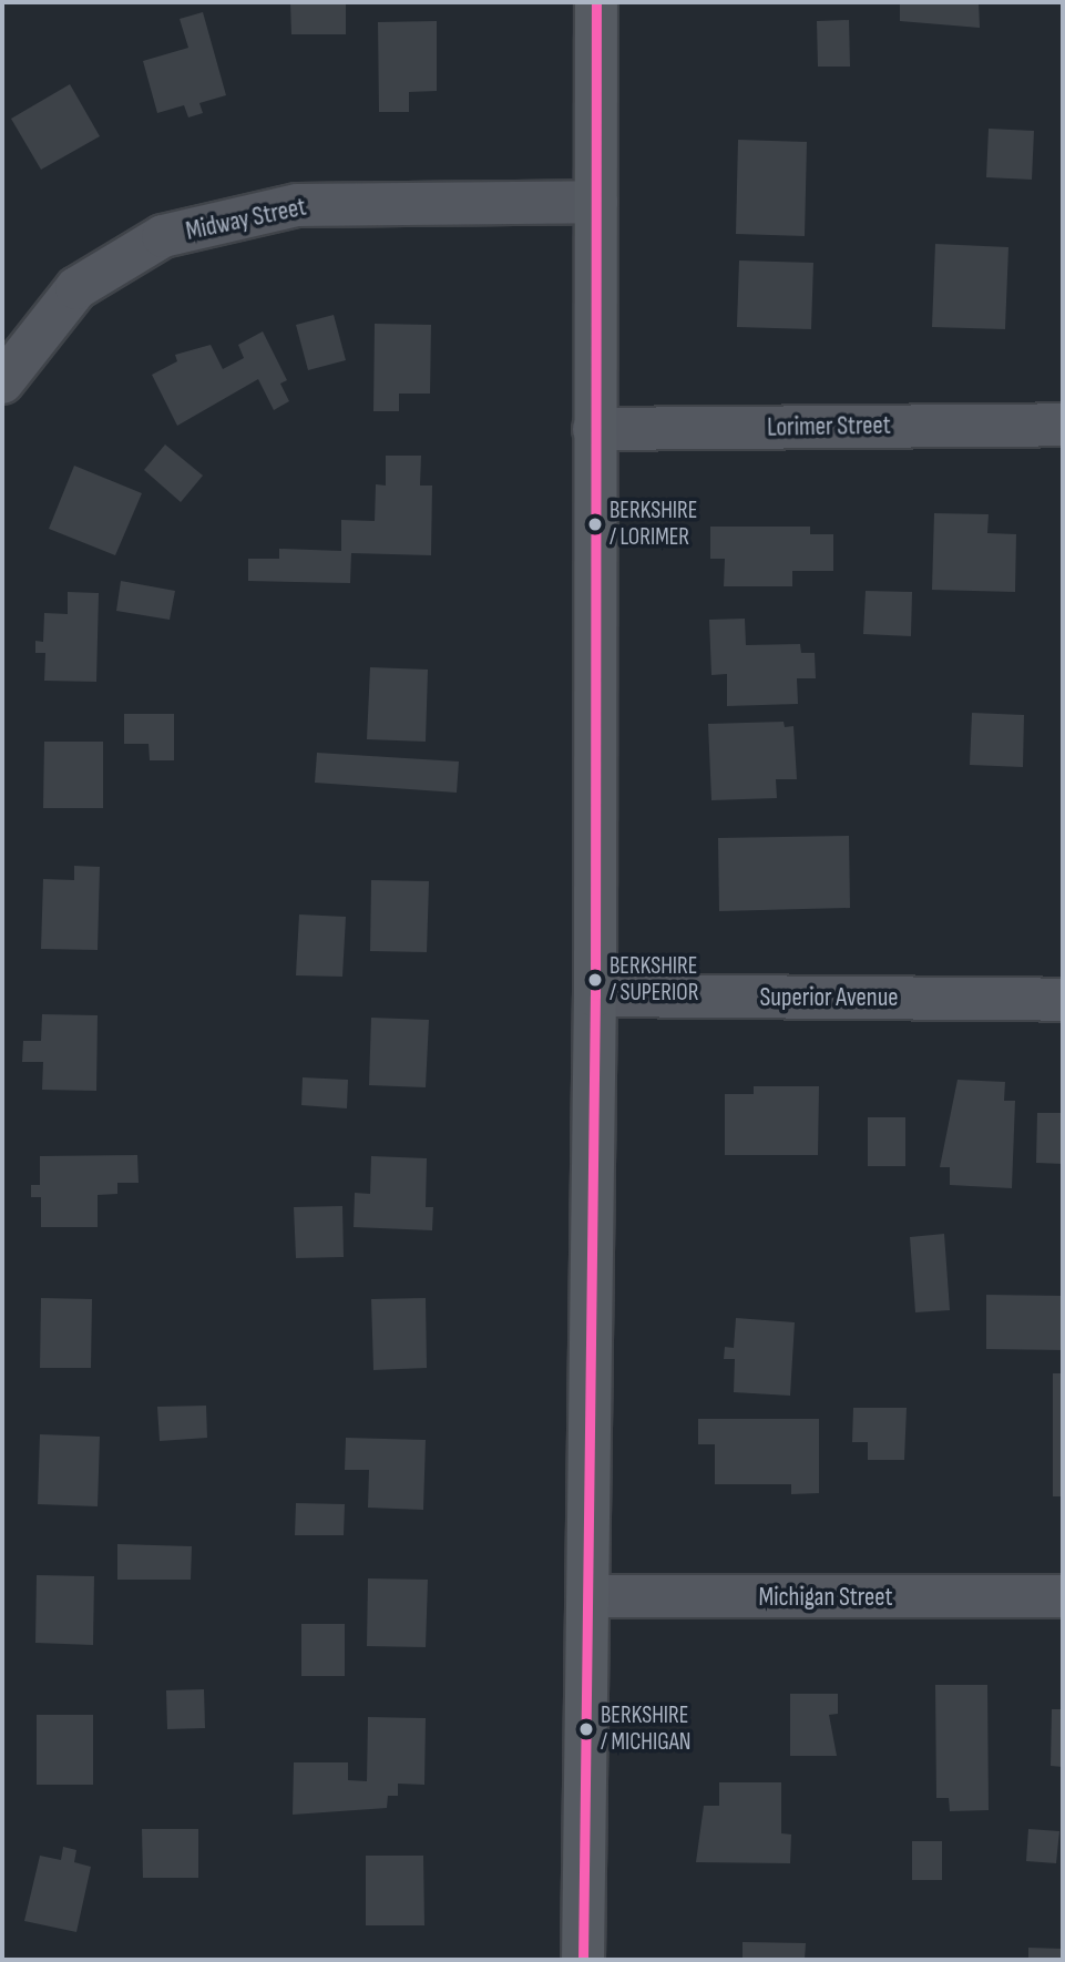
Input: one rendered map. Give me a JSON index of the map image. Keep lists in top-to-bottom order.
{
  "streets": {
    "street": [
      "Midway Street",
      "Lorimer Street",
      "Superior Avenue",
      "Michigan Street"
    ]
  },
  "places": ["BERKSHIRE / LORIMER", "BERKSHIRE / SUPERIOR", "BERKSHIRE / MICHIGAN"]
}
